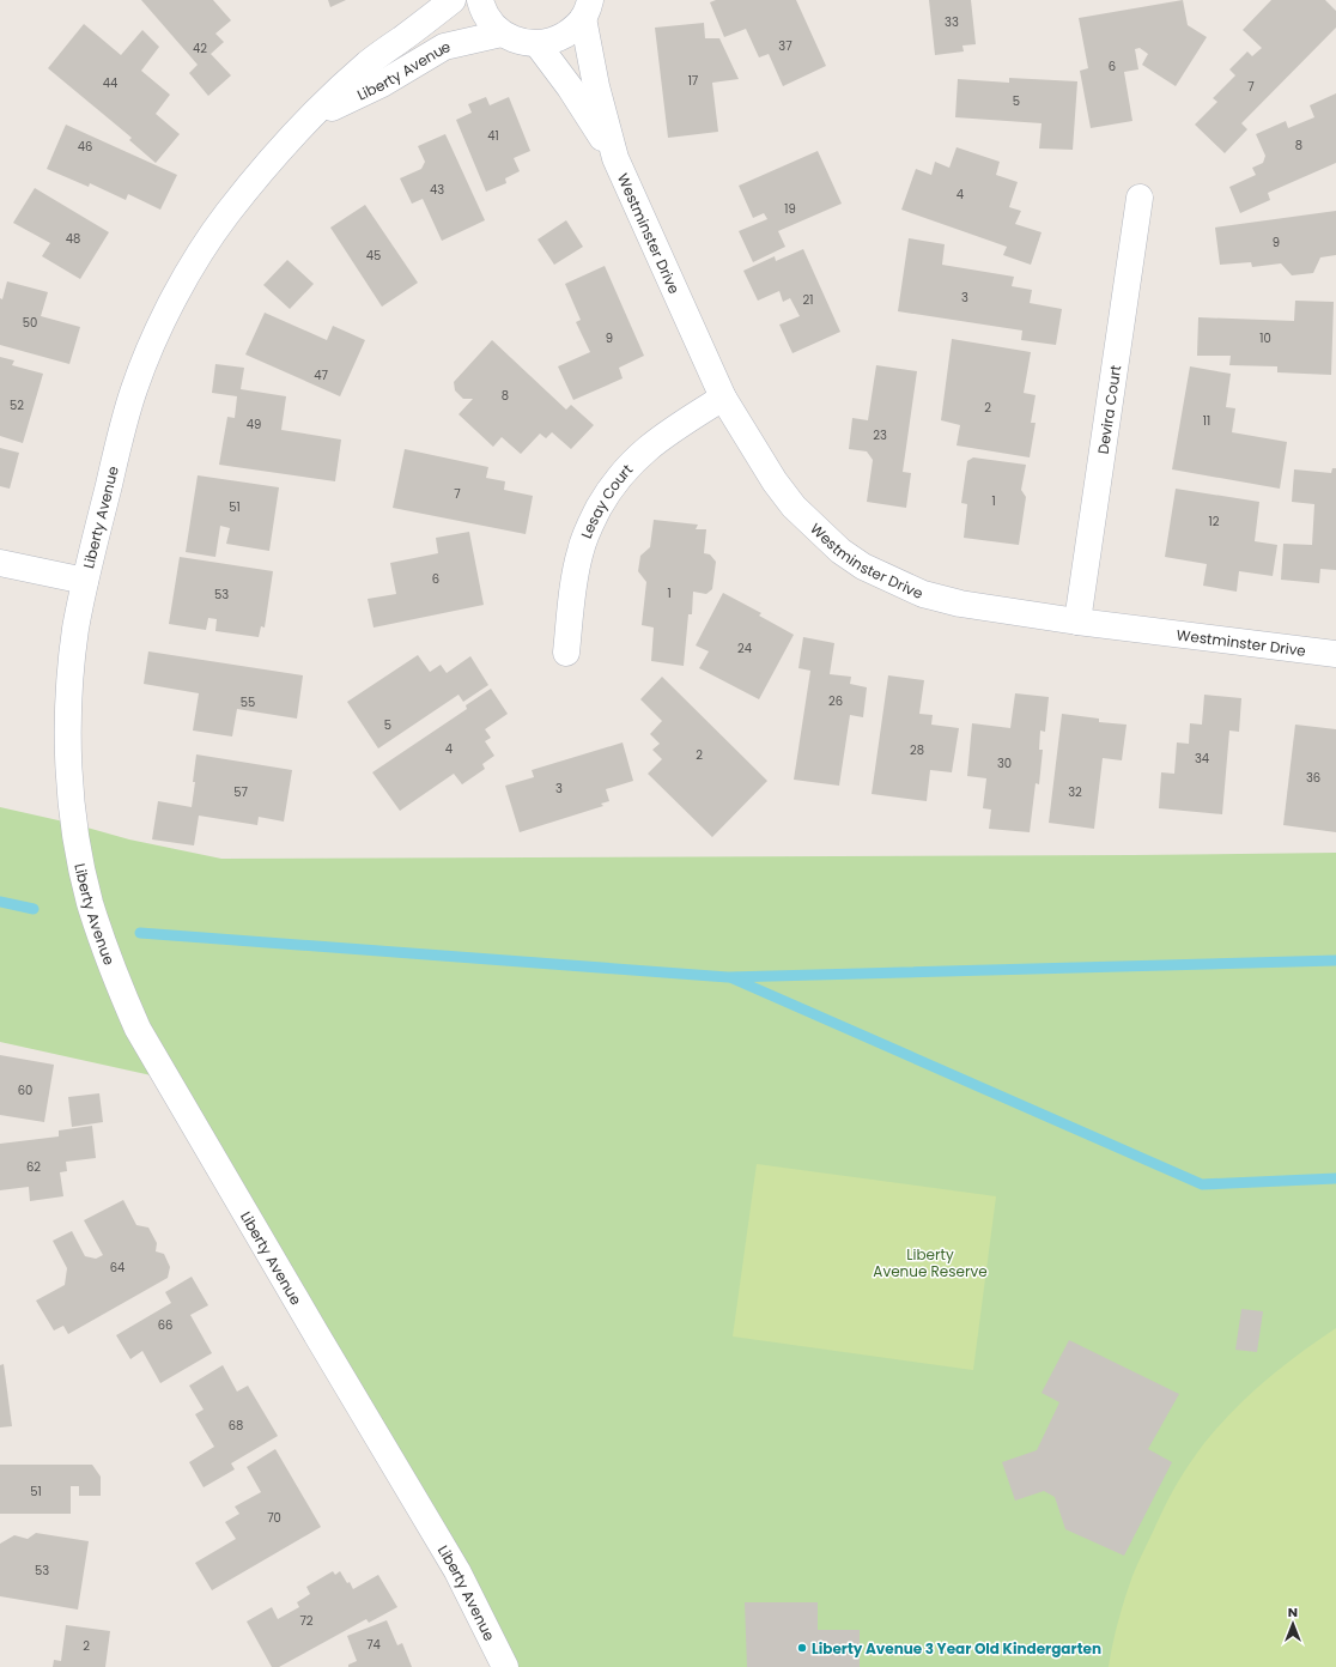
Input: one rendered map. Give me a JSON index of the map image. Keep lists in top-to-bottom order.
{
  "streets": {
    "street": [
      "Liberty Avenue",
      "Westminster Drive",
      "Devira Court",
      "Lesay Court"
    ]
  },
  "crossings": [
    ["Westminster Drive", "Devira Court"],
    ["Westminster Drive", "Lesay Court"]
  ],
  "parks": ["Liberty Avenue Reserve"],
  "places": ["Liberty Avenue 3 Year Old Kindergarten"],
  "house_numbers": [
    "33",
    "37",
    "42",
    "6",
    "17",
    "44",
    "7",
    "5",
    "41",
    "8",
    "46",
    "43",
    "4",
    "19",
    "48",
    "9",
    "45",
    "3",
    "21",
    "50",
    "9",
    "10",
    "47",
    "8",
    "52",
    "2",
    "11",
    "49",
    "23",
    "7",
    "1",
    "51",
    "12",
    "6",
    "1",
    "53",
    "24",
    "26",
    "55",
    "5",
    "4",
    "28",
    "2",
    "34",
    "30",
    "36",
    "3",
    "57",
    "32",
    "60",
    "62",
    "64",
    "66",
    "68",
    "51",
    "70",
    "53",
    "72",
    "74",
    "2"
  ],
  "north": "top"
}
